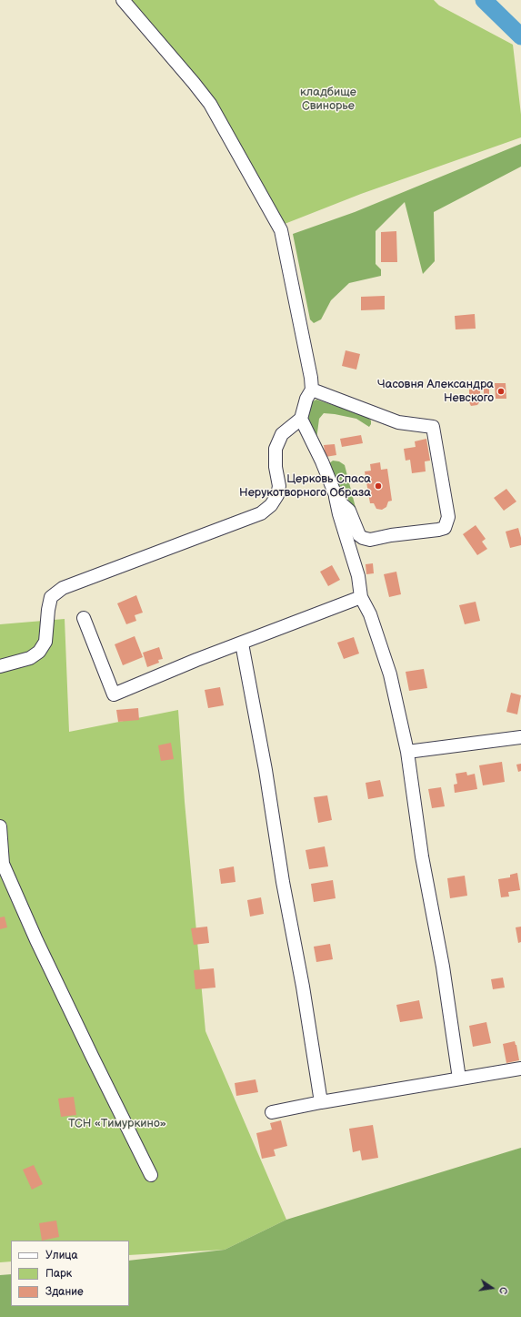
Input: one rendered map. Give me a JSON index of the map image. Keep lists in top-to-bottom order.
{
  "parks": ["кладбище Свинорье", "ТСН «Тимуркино»"],
  "places": ["Часовня Александра Невского", "Церковь Спаса Нерукотворного Образа"],
  "legend": ["Улица", "Парк", "Здание"],
  "north": "right"
}
